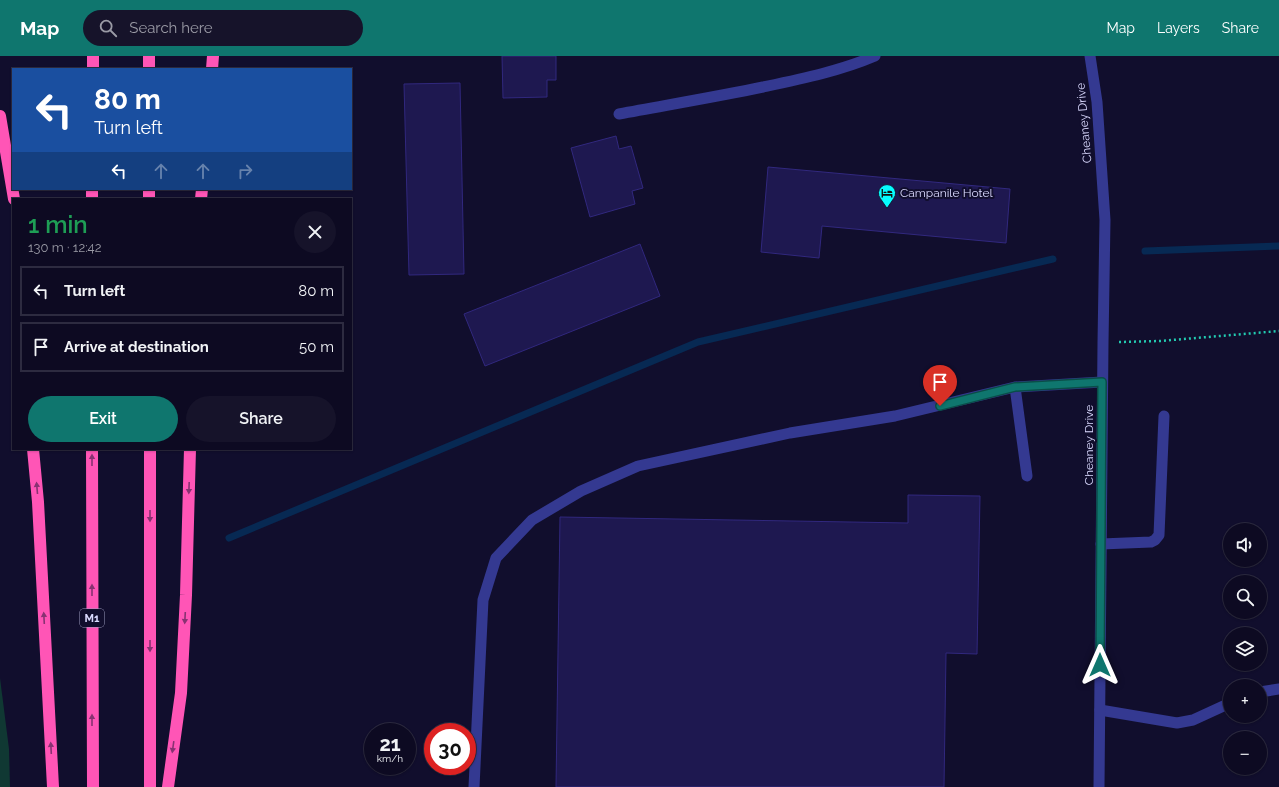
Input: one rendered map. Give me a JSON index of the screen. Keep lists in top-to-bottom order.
{
  "streets": {
    "highway": ["M1"],
    "street": ["Cheaney Drive"]
  },
  "places": {
    "hotel": ["Campanile Hotel"]
  },
  "page": {
    "header": "Map",
    "search": "Search here",
    "nav": ["Map", "Layers", "Share"],
    "turn": ["80 m", "Turn left"],
    "heading": ["1 min", "130 m · 12:42"],
    "list": [
      {
        "name": "Turn left",
        "value": "80 m"
      },
      {
        "name": "Arrive at destination",
        "value": "50 m"
      }
    ],
    "buttons": ["Exit", "Share"],
    "map_buttons": ["+", "−"],
    "speed": "21 km/h",
    "limit": "30"
  }
}
